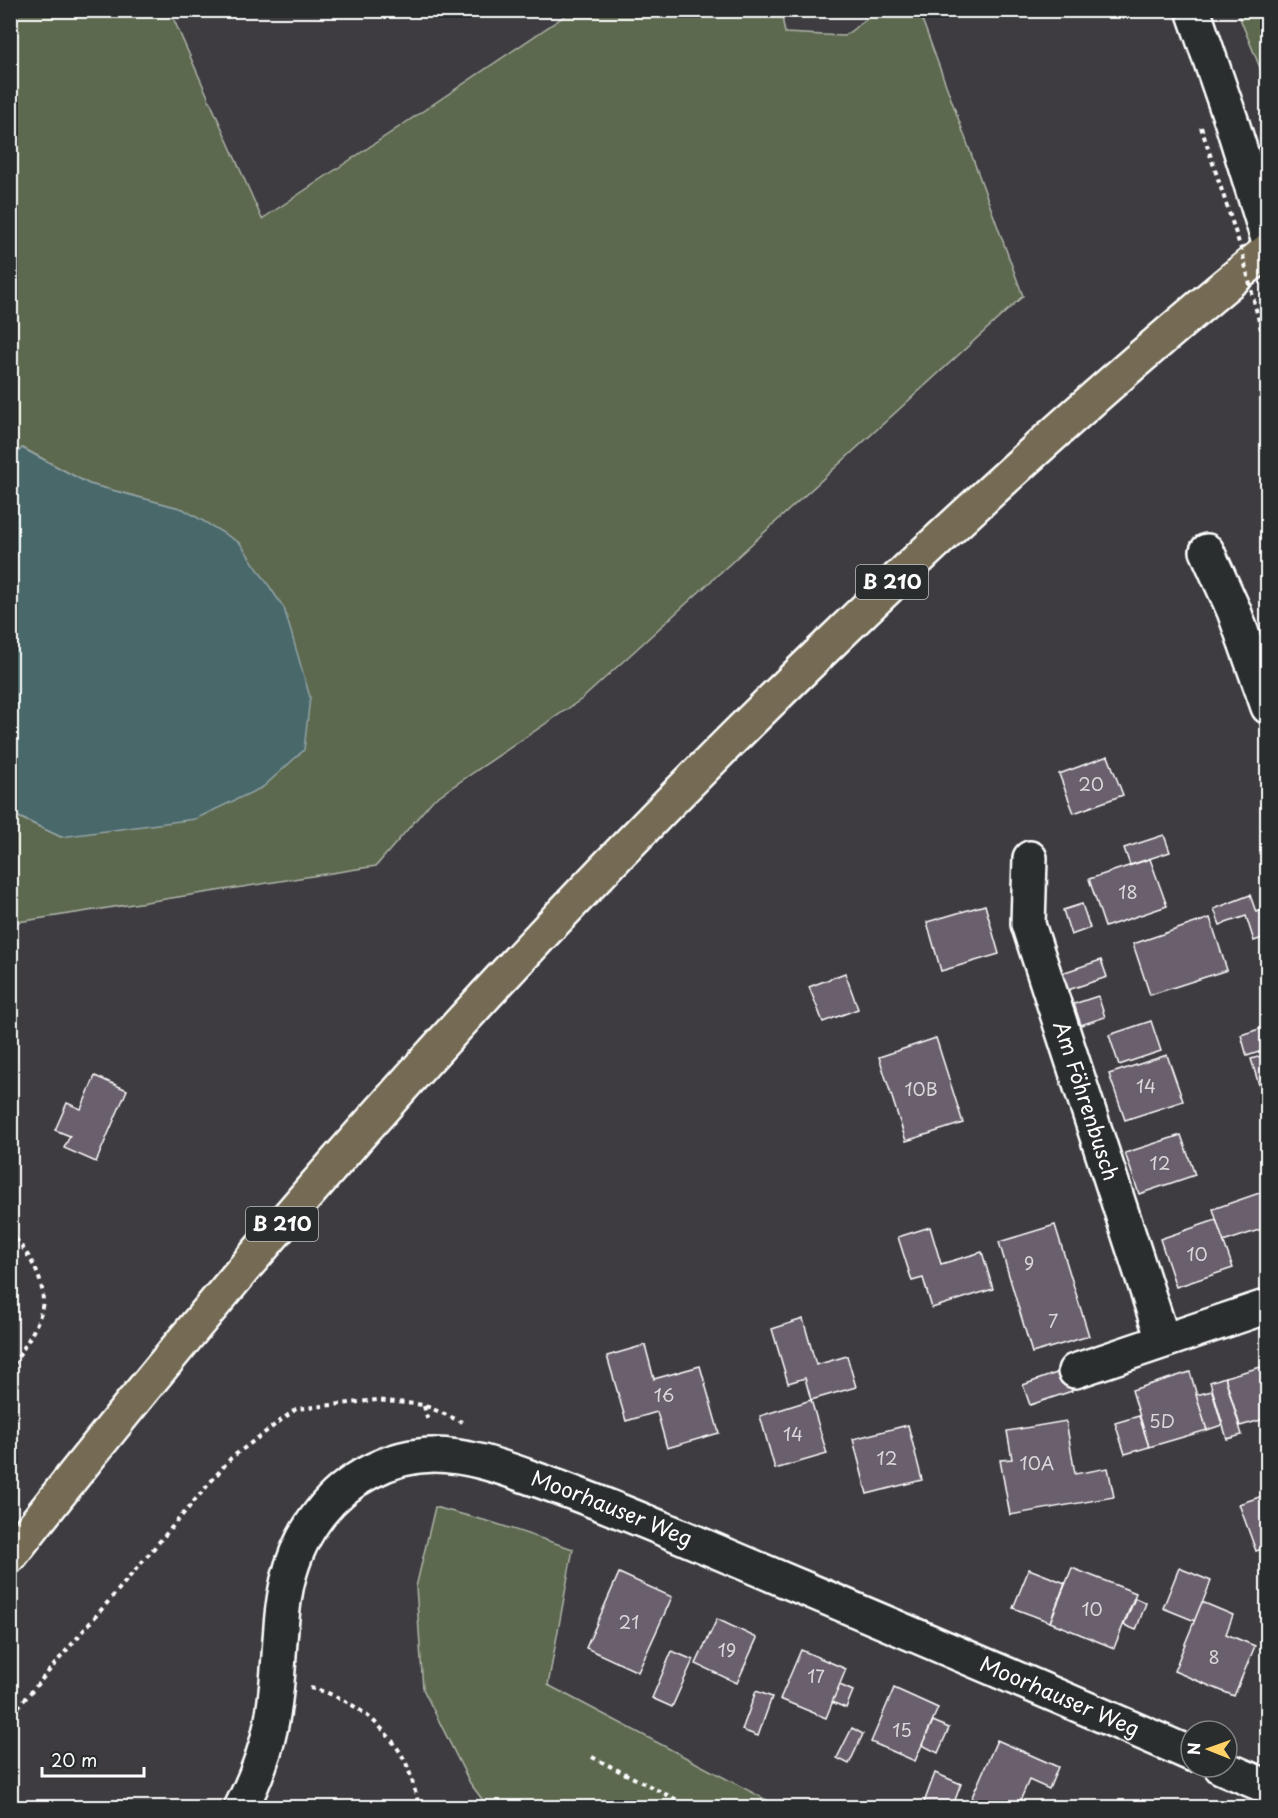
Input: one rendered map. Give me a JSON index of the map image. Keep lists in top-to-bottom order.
{
  "streets": {
    "highway": ["B 210"],
    "street": ["Am Föhrenbusch", "Moorhauser Weg"]
  },
  "house_numbers": [
    "20",
    "18",
    "14",
    "10B",
    "12",
    "10",
    "9",
    "7",
    "16",
    "5D",
    "14",
    "12",
    "10A",
    "10",
    "21",
    "19",
    "8",
    "17",
    "15"
  ],
  "scale_bar": "20 m",
  "north": "left"
}
